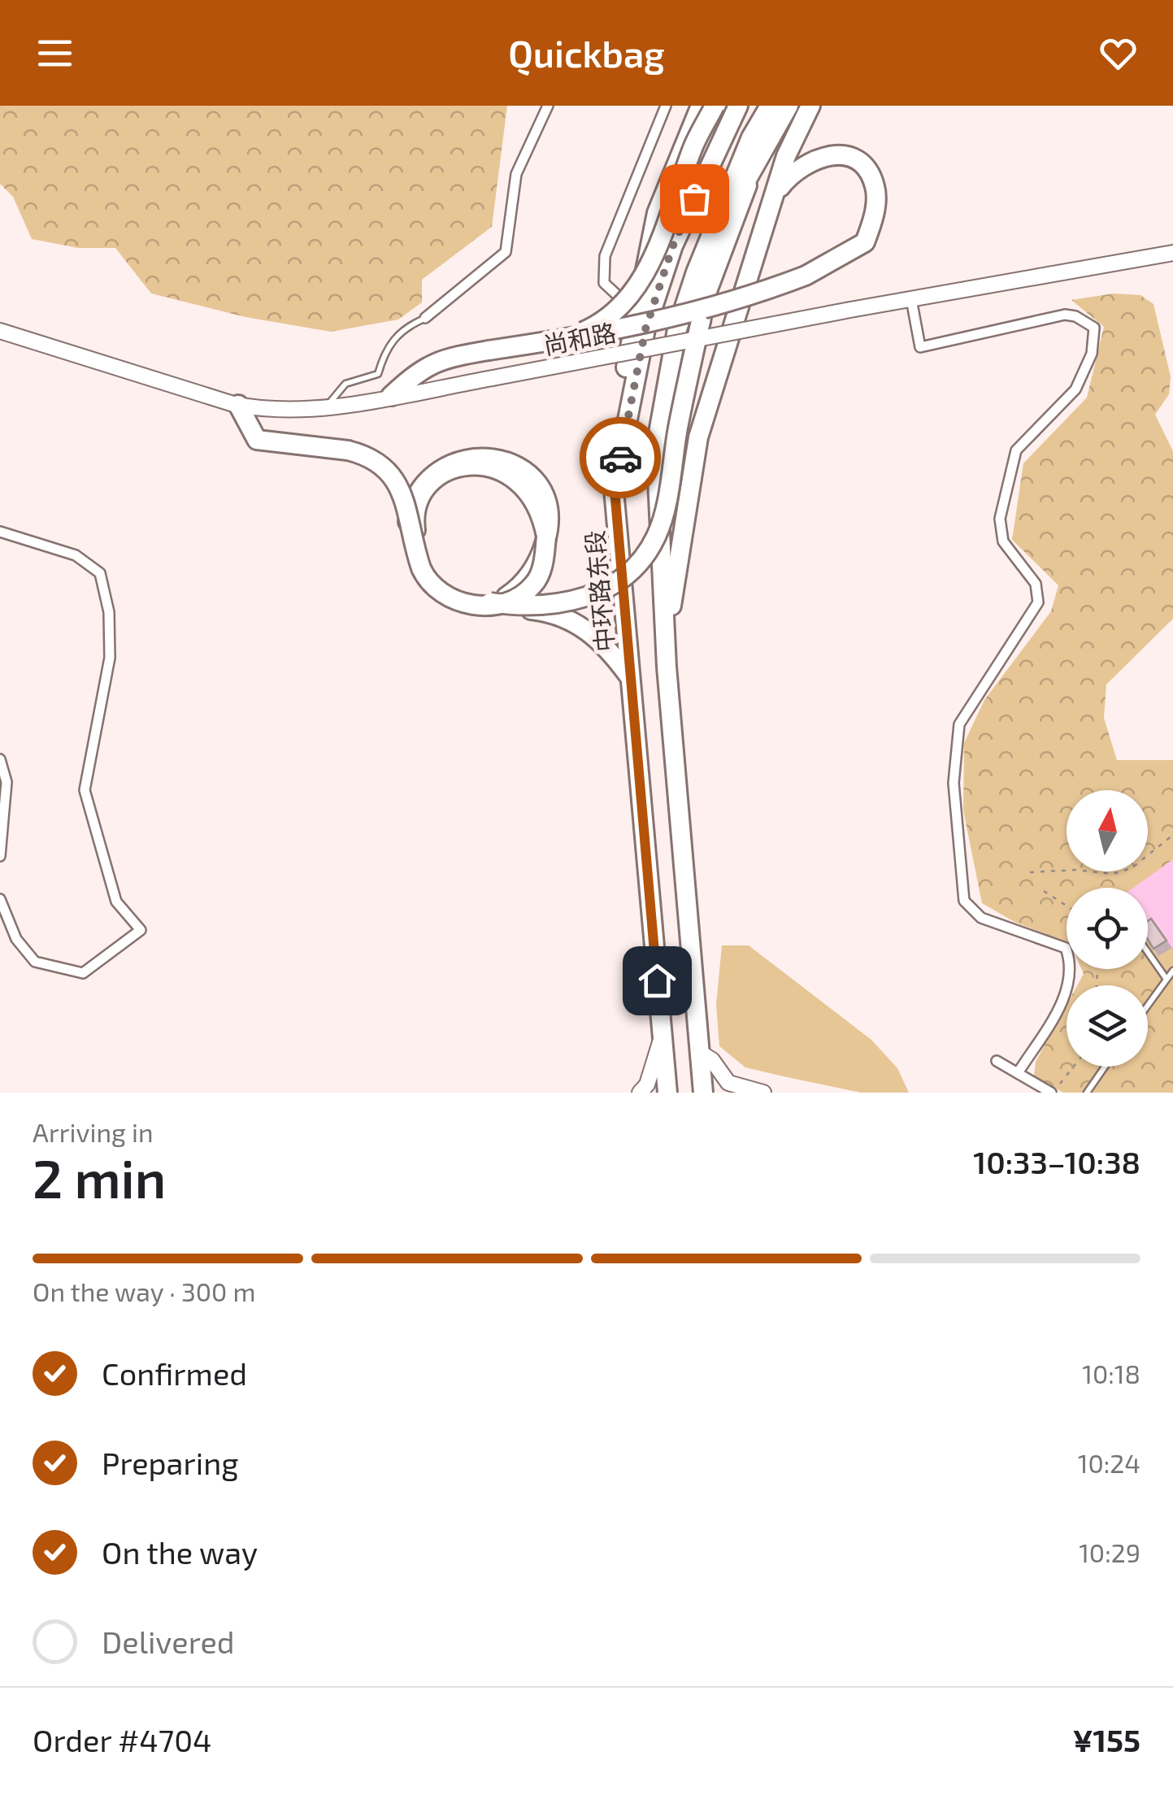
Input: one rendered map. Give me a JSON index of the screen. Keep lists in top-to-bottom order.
{
  "streets": {
    "highway": ["中环路东段"],
    "street": ["尚和路"]
  },
  "north": "top",
  "page": {
    "header": "Quickbag",
    "heading": ["2 min", "Arriving in", "10:33–10:38"],
    "panel": ["Order #4704", "¥155"],
    "bar": "On the way · 300 m",
    "list": [
      ["Confirmed", "10:18"],
      ["Preparing", "10:24"],
      ["On the way", "10:29"],
      "Delivered"
    ]
  }
}
